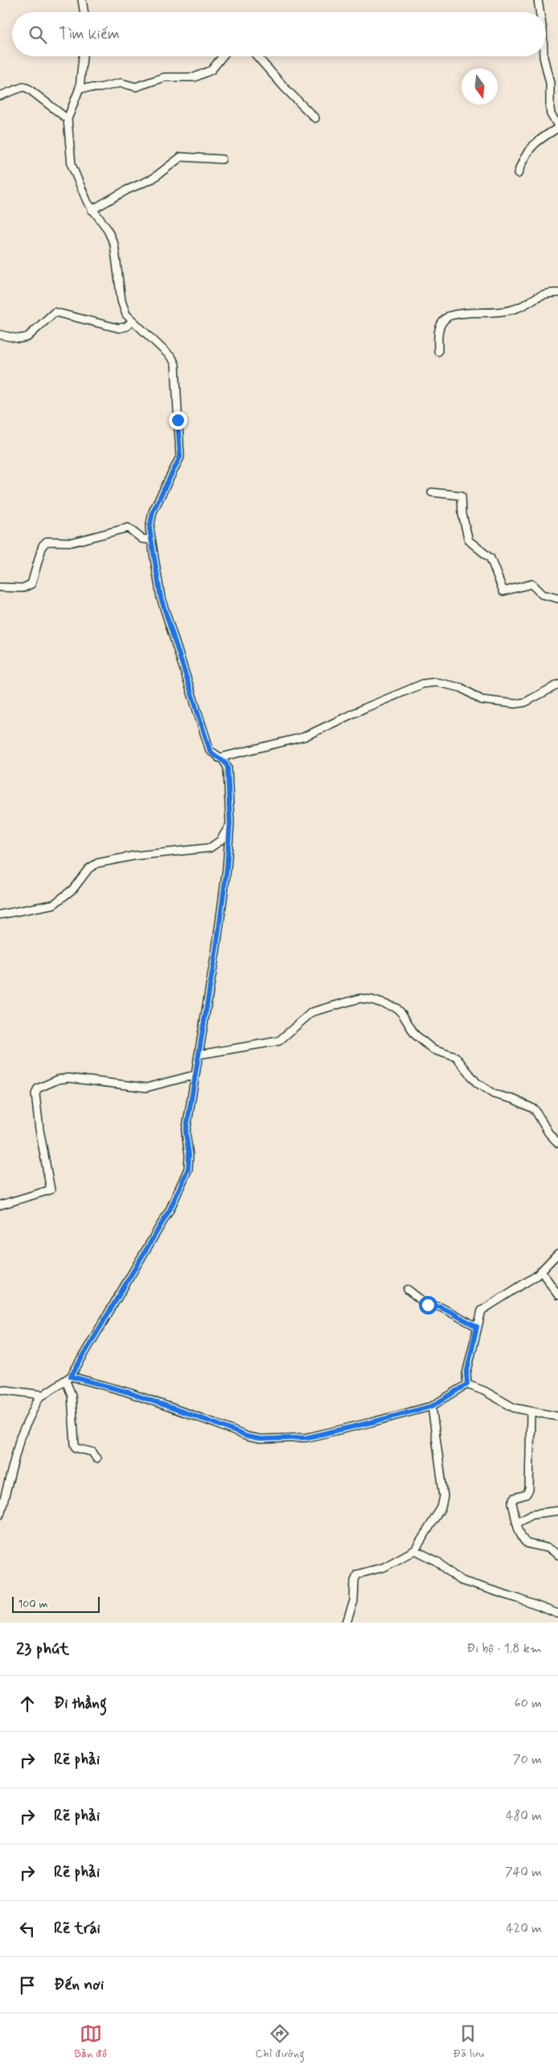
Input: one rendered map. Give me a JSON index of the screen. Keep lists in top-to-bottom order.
{
  "scale_bar": "100 m",
  "north": "bottom",
  "page": {
    "search": "Tìm kiếm",
    "scale": "100 m",
    "heading": ["23 phút", "Đi bộ · 1.8 km"],
    "list": [
      ["Đi thẳng", "60 m"],
      ["Rẽ phải", "70 m"],
      ["Rẽ phải", "480 m"],
      ["Rẽ phải", "740 m"],
      ["Rẽ trái", "420 m"],
      "Đến nơi"
    ],
    "nav": ["Bản đồ", "Chỉ đường", "Đã lưu"]
  }
}
